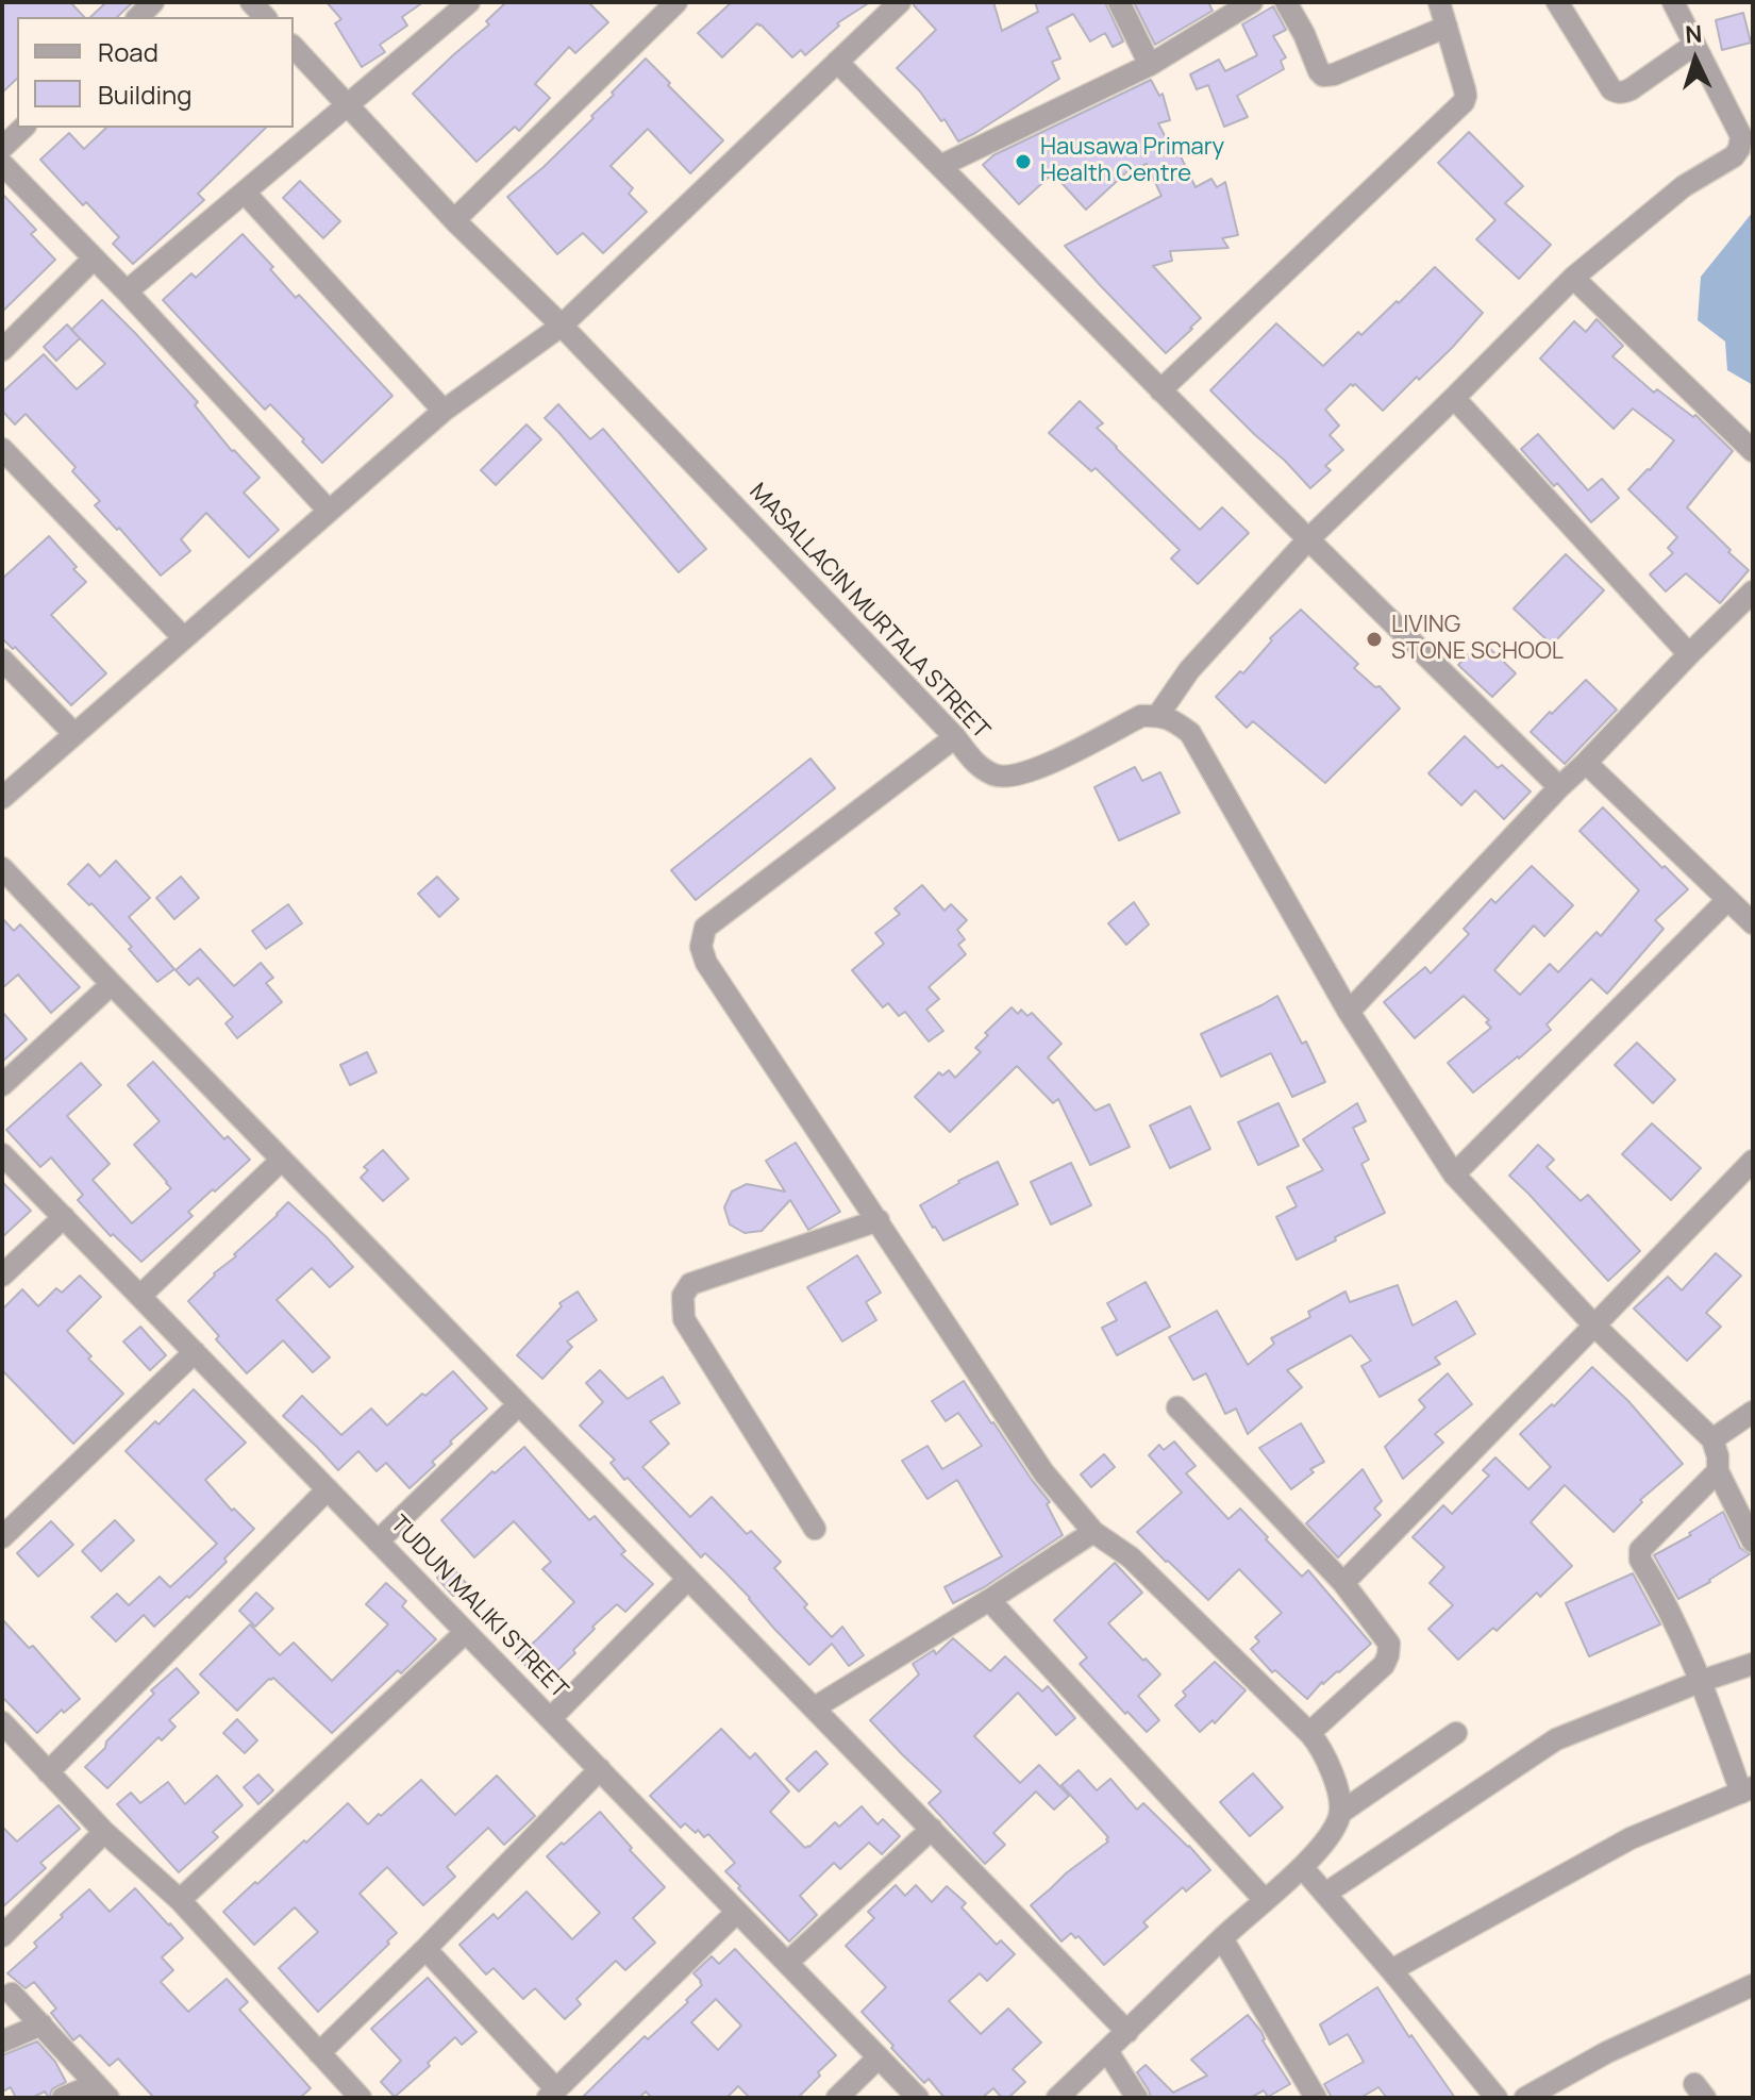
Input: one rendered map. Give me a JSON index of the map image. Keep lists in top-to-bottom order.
{
  "streets": {
    "street": ["MASALLACIN MURTALA STREET", "TUDUN MALIKI STREET"]
  },
  "places": ["Hausawa Primary Health Centre", "LIVING STONE SCHOOL"],
  "legend": ["Road", "Building"],
  "north": "top"
}
